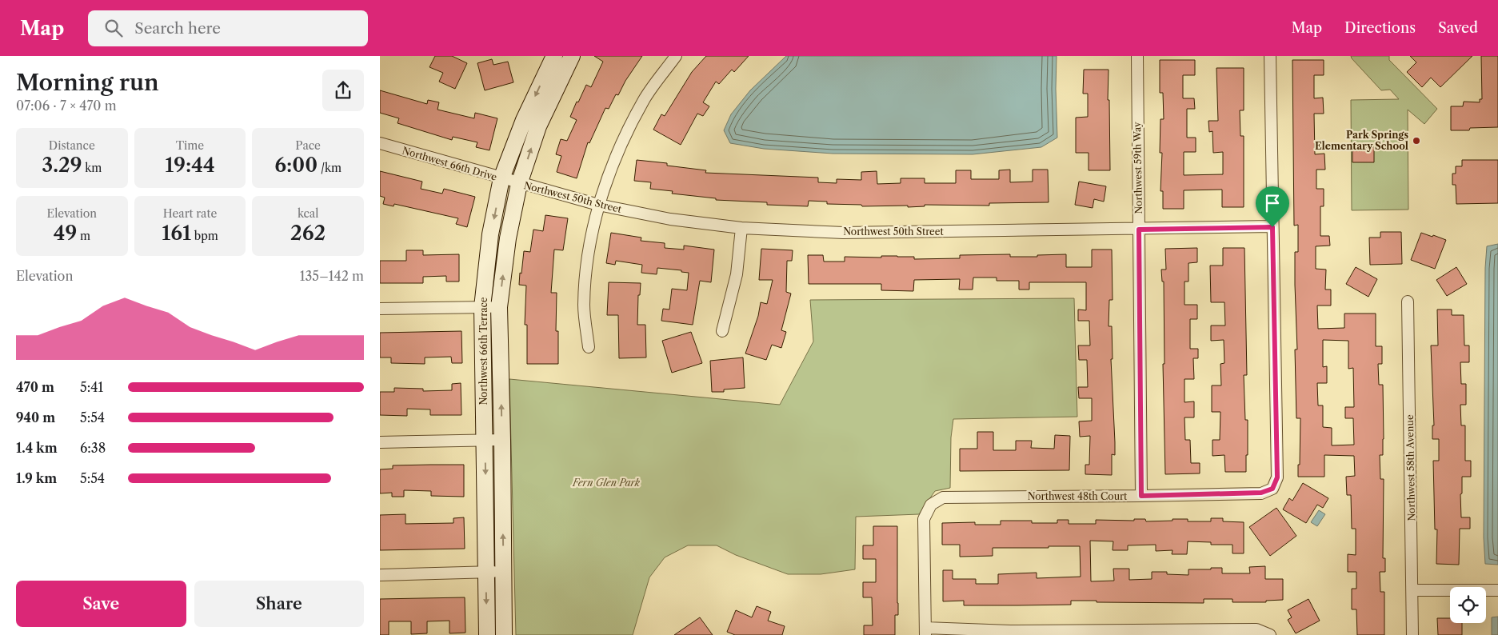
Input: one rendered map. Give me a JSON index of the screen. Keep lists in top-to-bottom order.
{
  "streets": {
    "street": [
      "Northwest 66th Drive",
      "Northwest 59th Way",
      "Northwest 50th Street",
      "Northwest 66th Terrace",
      "Northwest 58th Avenue",
      "Northwest 48th Court"
    ]
  },
  "crossings": [
    ["Northwest 66th Drive", "Northwest 50th Street"],
    ["Northwest 66th Drive", "Northwest 66th Terrace"],
    ["Northwest 59th Way", "Northwest 50th Street"],
    ["Northwest 59th Way", "Northwest 48th Court"],
    ["Northwest 50th Street", "Northwest 66th Terrace"],
    ["Northwest 50th Street", "Northwest 48th Court"]
  ],
  "parks": ["Fern Glen Park"],
  "places": ["Park Springs Elementary School"],
  "page": {
    "header": "Map",
    "search": "Search here",
    "nav": ["Map", "Directions", "Saved"],
    "heading": ["Morning run", "07:06 · 7 × 470 m"],
    "stats": [
      ["Distance", "3.29 km"],
      ["Time", "19:44"],
      ["Pace", "6:00 /km"],
      ["Elevation", "49 m"],
      ["Heart rate", "161 bpm"],
      ["kcal", "262"]
    ],
    "chart": ["Elevation", "135–142 m"],
    "list": [
      {
        "name": "470 m",
        "note": "5:41"
      },
      {
        "name": "940 m",
        "note": "5:54"
      },
      {
        "name": "1.4 km",
        "note": "6:38"
      },
      {
        "name": "1.9 km",
        "note": "5:54"
      }
    ],
    "buttons": ["Save", "Share"]
  }
}
